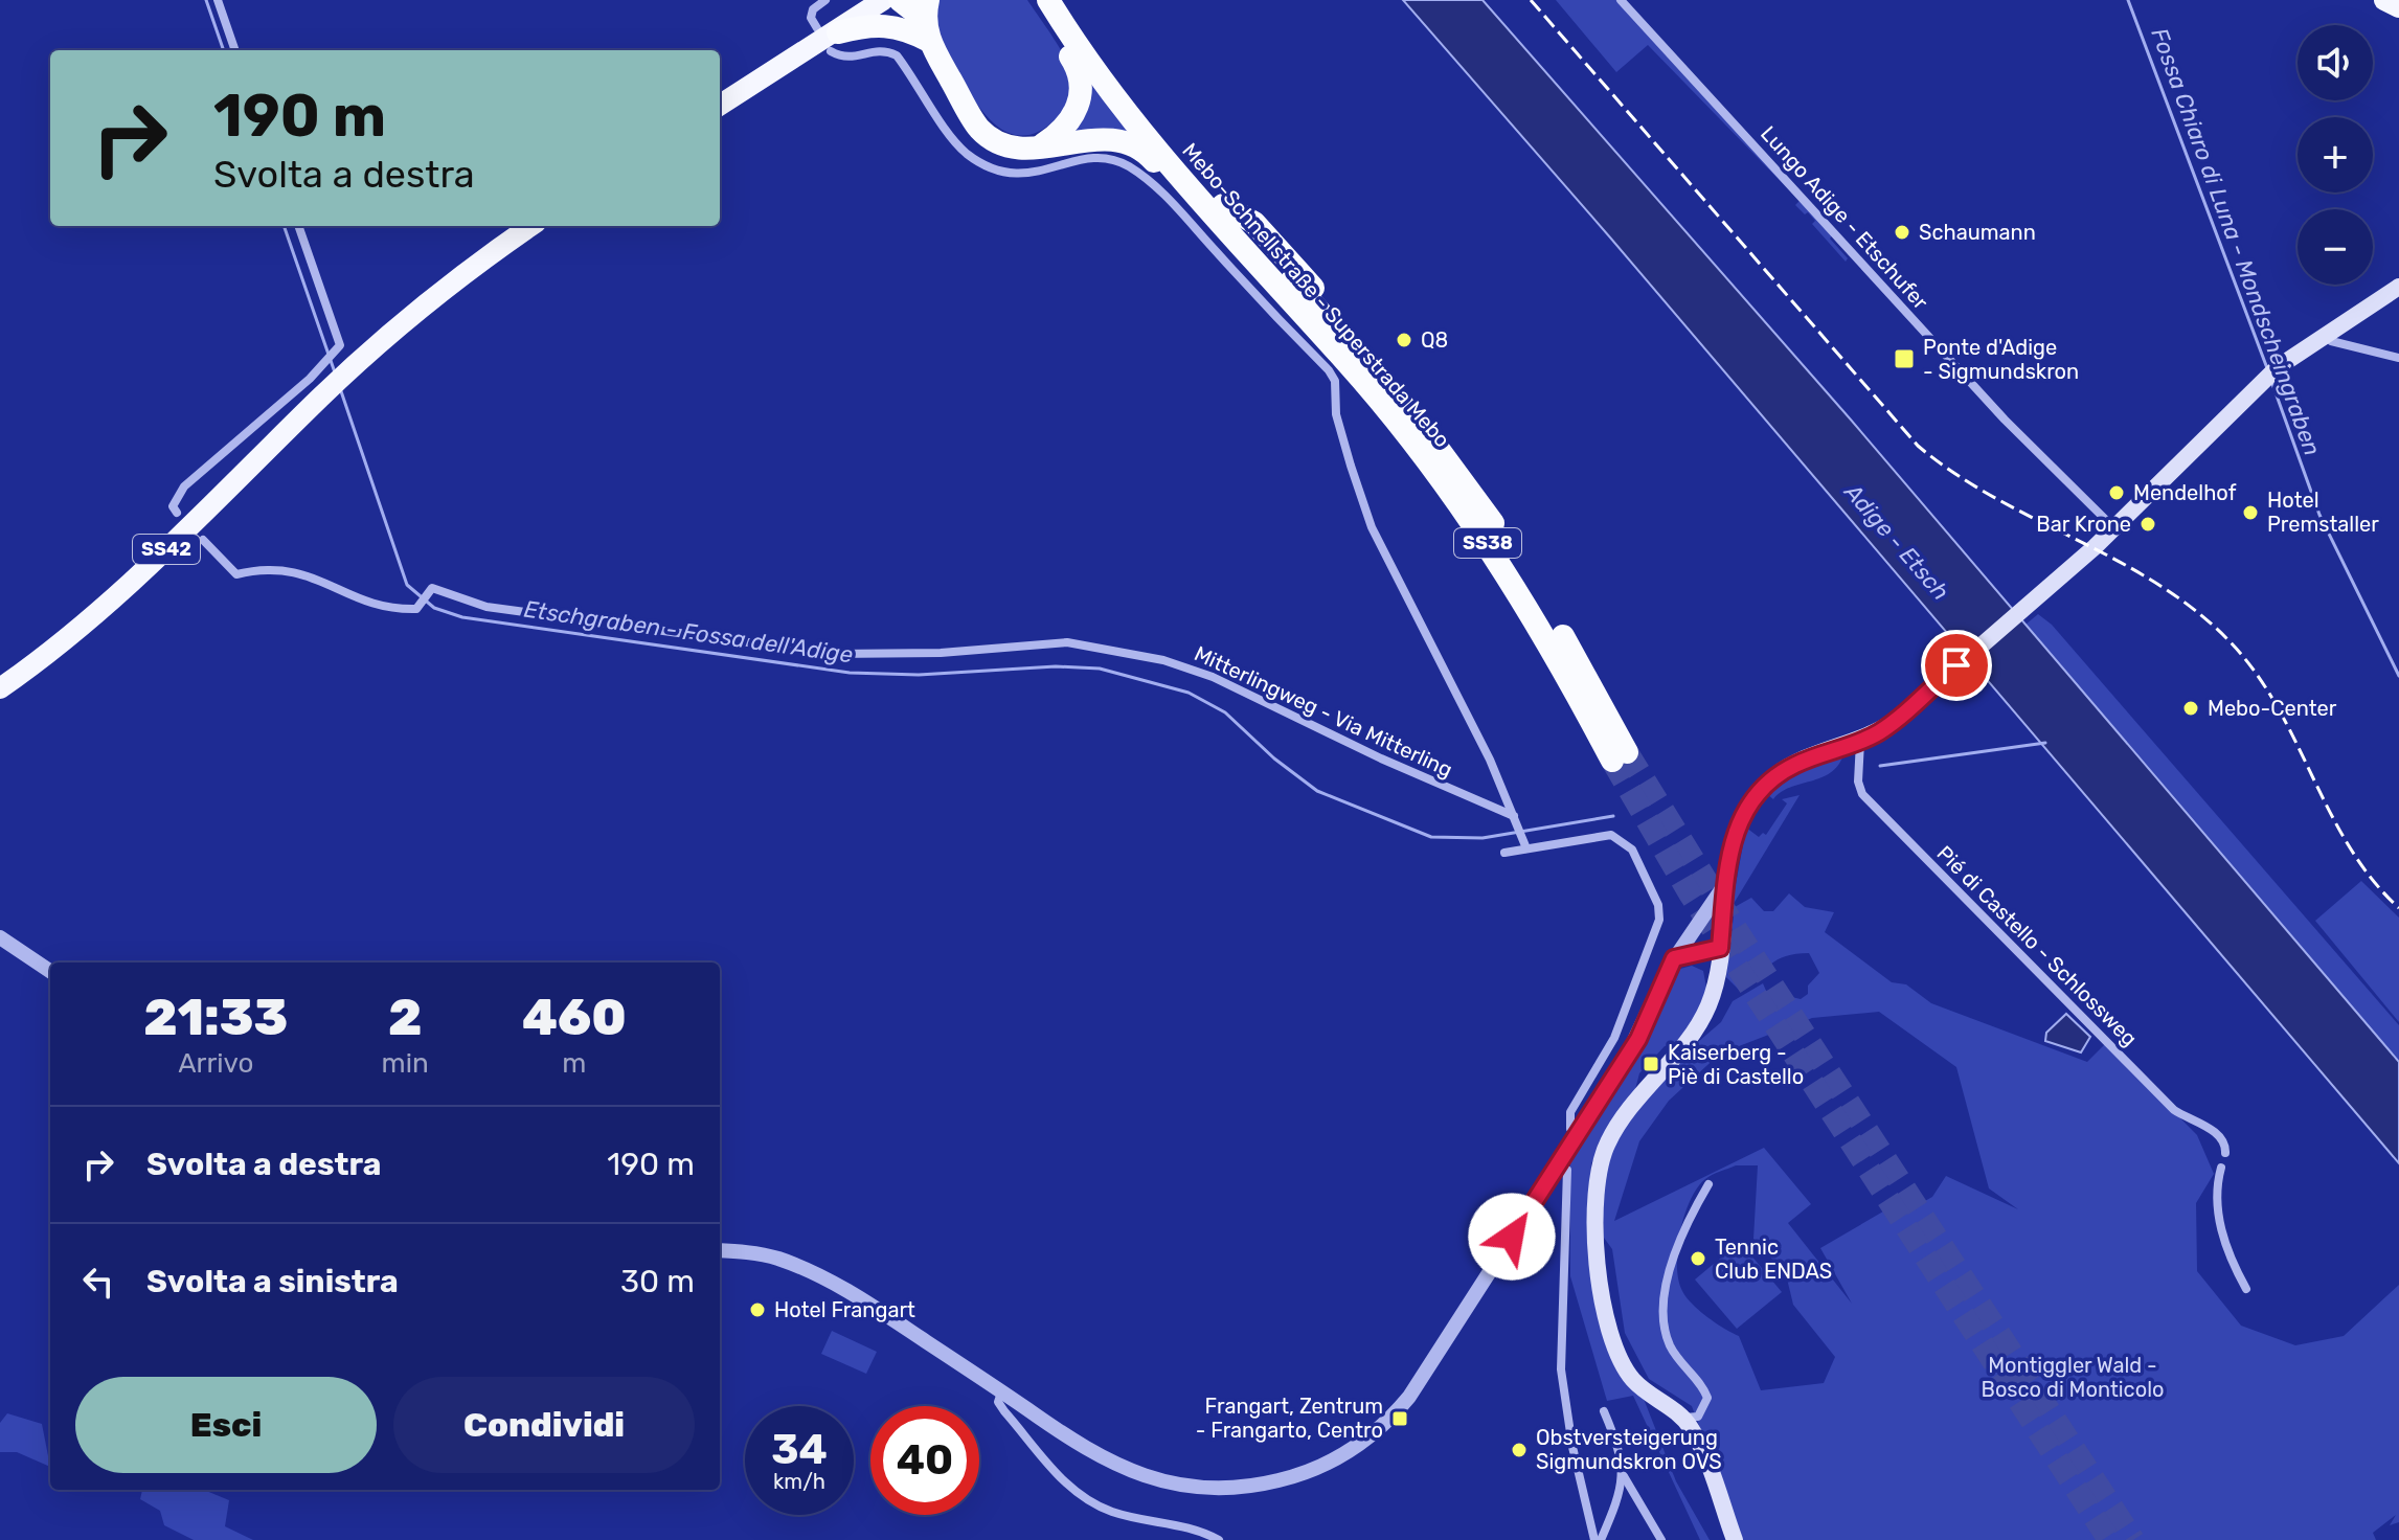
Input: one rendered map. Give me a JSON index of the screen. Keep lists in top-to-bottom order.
{
  "streets": {
    "highway": ["Mebo-Schnellstraße - Superstrada Mebo", "SS38"],
    "main road": ["SS42"],
    "street": ["Lungo Adige - Etschufer", "Mitterlingweg - Via Mitterling", "Pié di Castello - Schlossweg"]
  },
  "water": ["Fossa Chiaro di Luna - Mondscheingraben", "Adige - Etsch", "Etschgraben - Fossa dell'Adige"],
  "parks": ["Montiggler Wald - Bosco di Monticolo"],
  "places": {
    "other": [
      "Schaumann",
      "Q8",
      "Mendelhof",
      "Hotel Premstaller",
      "Bar Krone",
      "Mebo-Center",
      "Tennic Club ENDAS",
      "Hotel Frangart",
      "Obstversteigerung Sigmundskron OVS"
    ],
    "transit": ["Ponte d'Adige - Sigmundskron", "Kaiserberg - Piè di Castello", "Frangart, Zentrum - Frangarto, Centro"]
  },
  "page": {
    "map_buttons": ["+", "−"],
    "turn": ["190 m", "Svolta a destra"],
    "eta": [
      "21:33",
      "Arrivo",
      "2",
      "min",
      "460",
      "m"
    ],
    "list": [
      {
        "name": "Svolta a destra",
        "value": "190 m"
      },
      {
        "name": "Svolta a sinistra",
        "value": "30 m"
      }
    ],
    "buttons": ["Esci", "Condividi"],
    "speed": "34 km/h",
    "limit": "40"
  }
}
